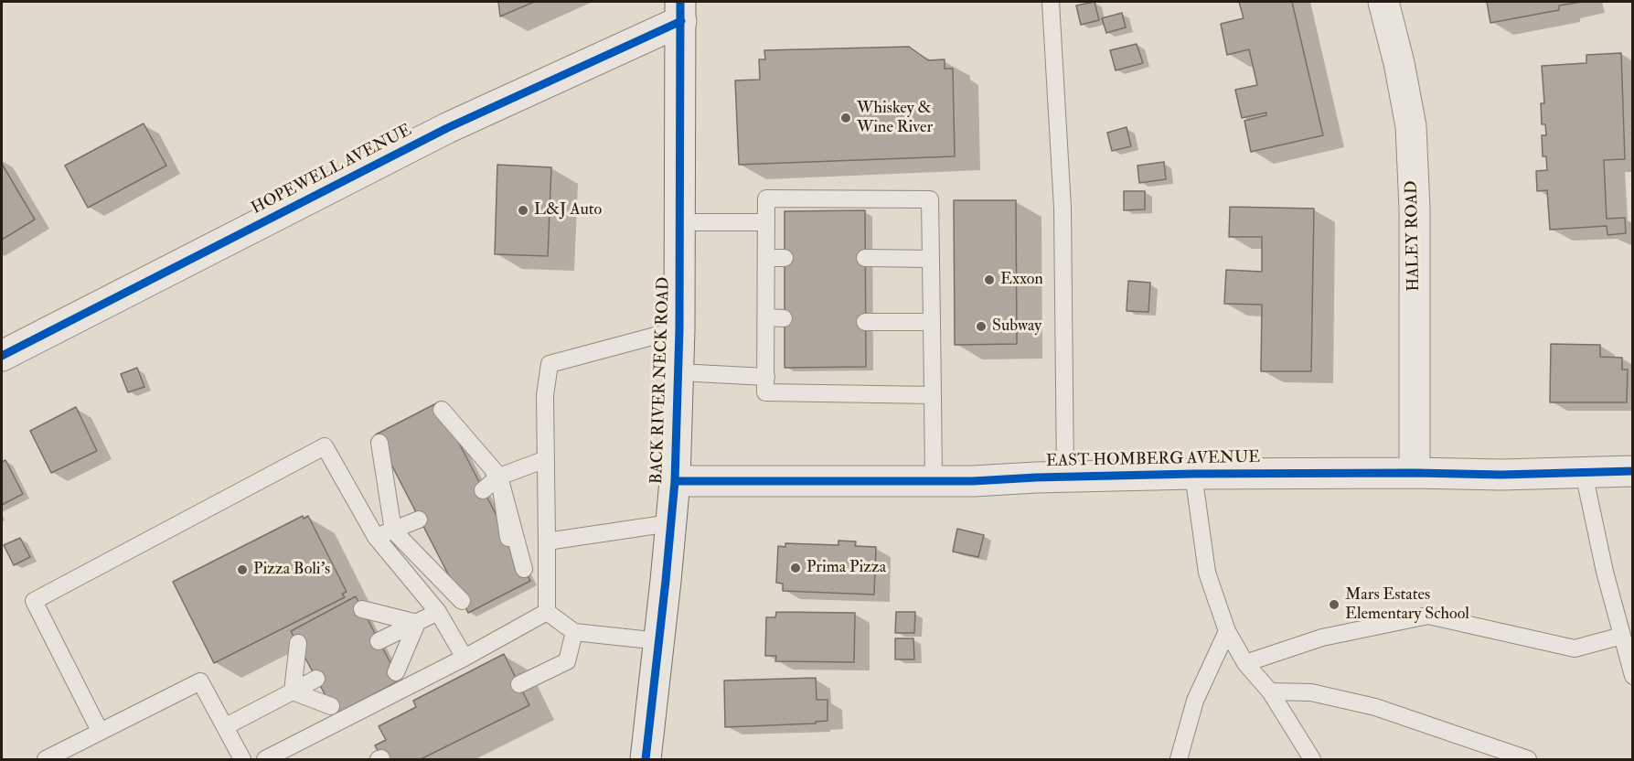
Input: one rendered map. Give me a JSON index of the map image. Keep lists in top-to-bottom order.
{
  "streets": {
    "street": [
      "HOPEWELL AVENUE",
      "HALEY ROAD",
      "BACK RIVER NECK ROAD",
      "EAST HOMBERG AVENUE"
    ]
  },
  "crossings": [
    ["HOPEWELL AVENUE", "BACK RIVER NECK ROAD"],
    ["HALEY ROAD", "EAST HOMBERG AVENUE"],
    ["BACK RIVER NECK ROAD", "EAST HOMBERG AVENUE"]
  ],
  "places": [
    "Whiskey & Wine River",
    "L&J Auto",
    "Exxon",
    "Subway",
    "Prima Pizza",
    "Pizza Boli's",
    "Mars Estates Elementary School"
  ]
}
